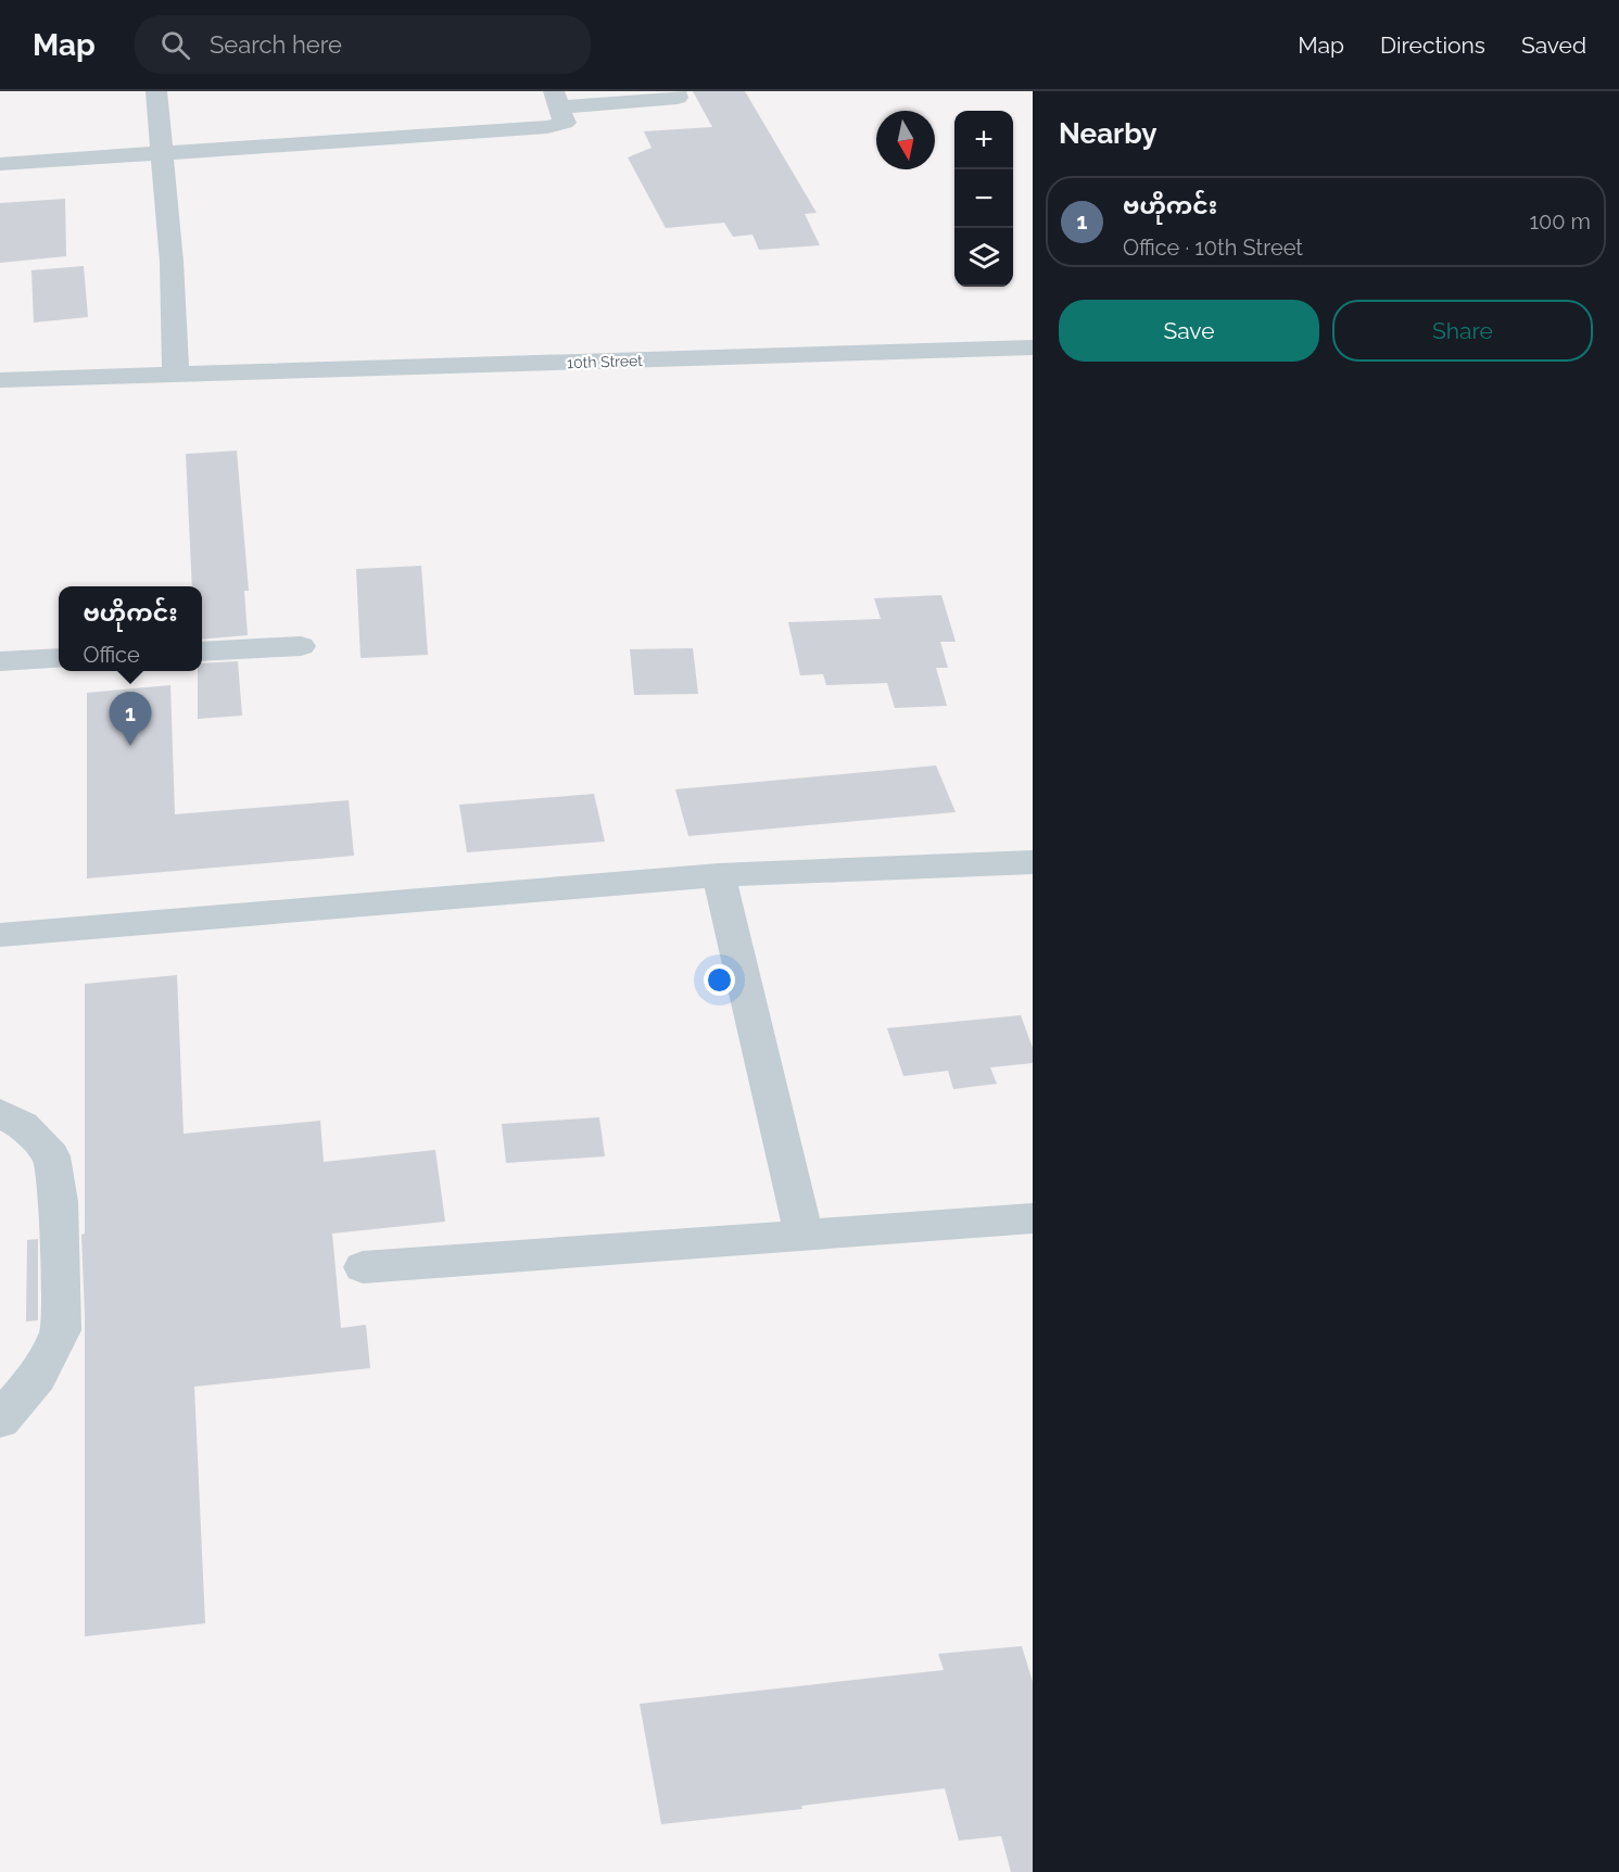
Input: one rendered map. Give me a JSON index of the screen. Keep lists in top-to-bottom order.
{
  "streets": {
    "street": ["10th Street"]
  },
  "north": "bottom",
  "page": {
    "header": "Map",
    "search": "Search here",
    "nav": ["Map", "Directions", "Saved"],
    "heading": "Nearby",
    "map_buttons": ["+", "−"],
    "list": [
      {
        "mark": "1",
        "name": "ဗဟိုကင်း",
        "note": "Office · 10th Street",
        "value": "100 m"
      }
    ],
    "buttons": ["Save", "Share"],
    "popup": ["ဗဟိုကင်း", "Office"],
    "pins": "1"
  }
}
